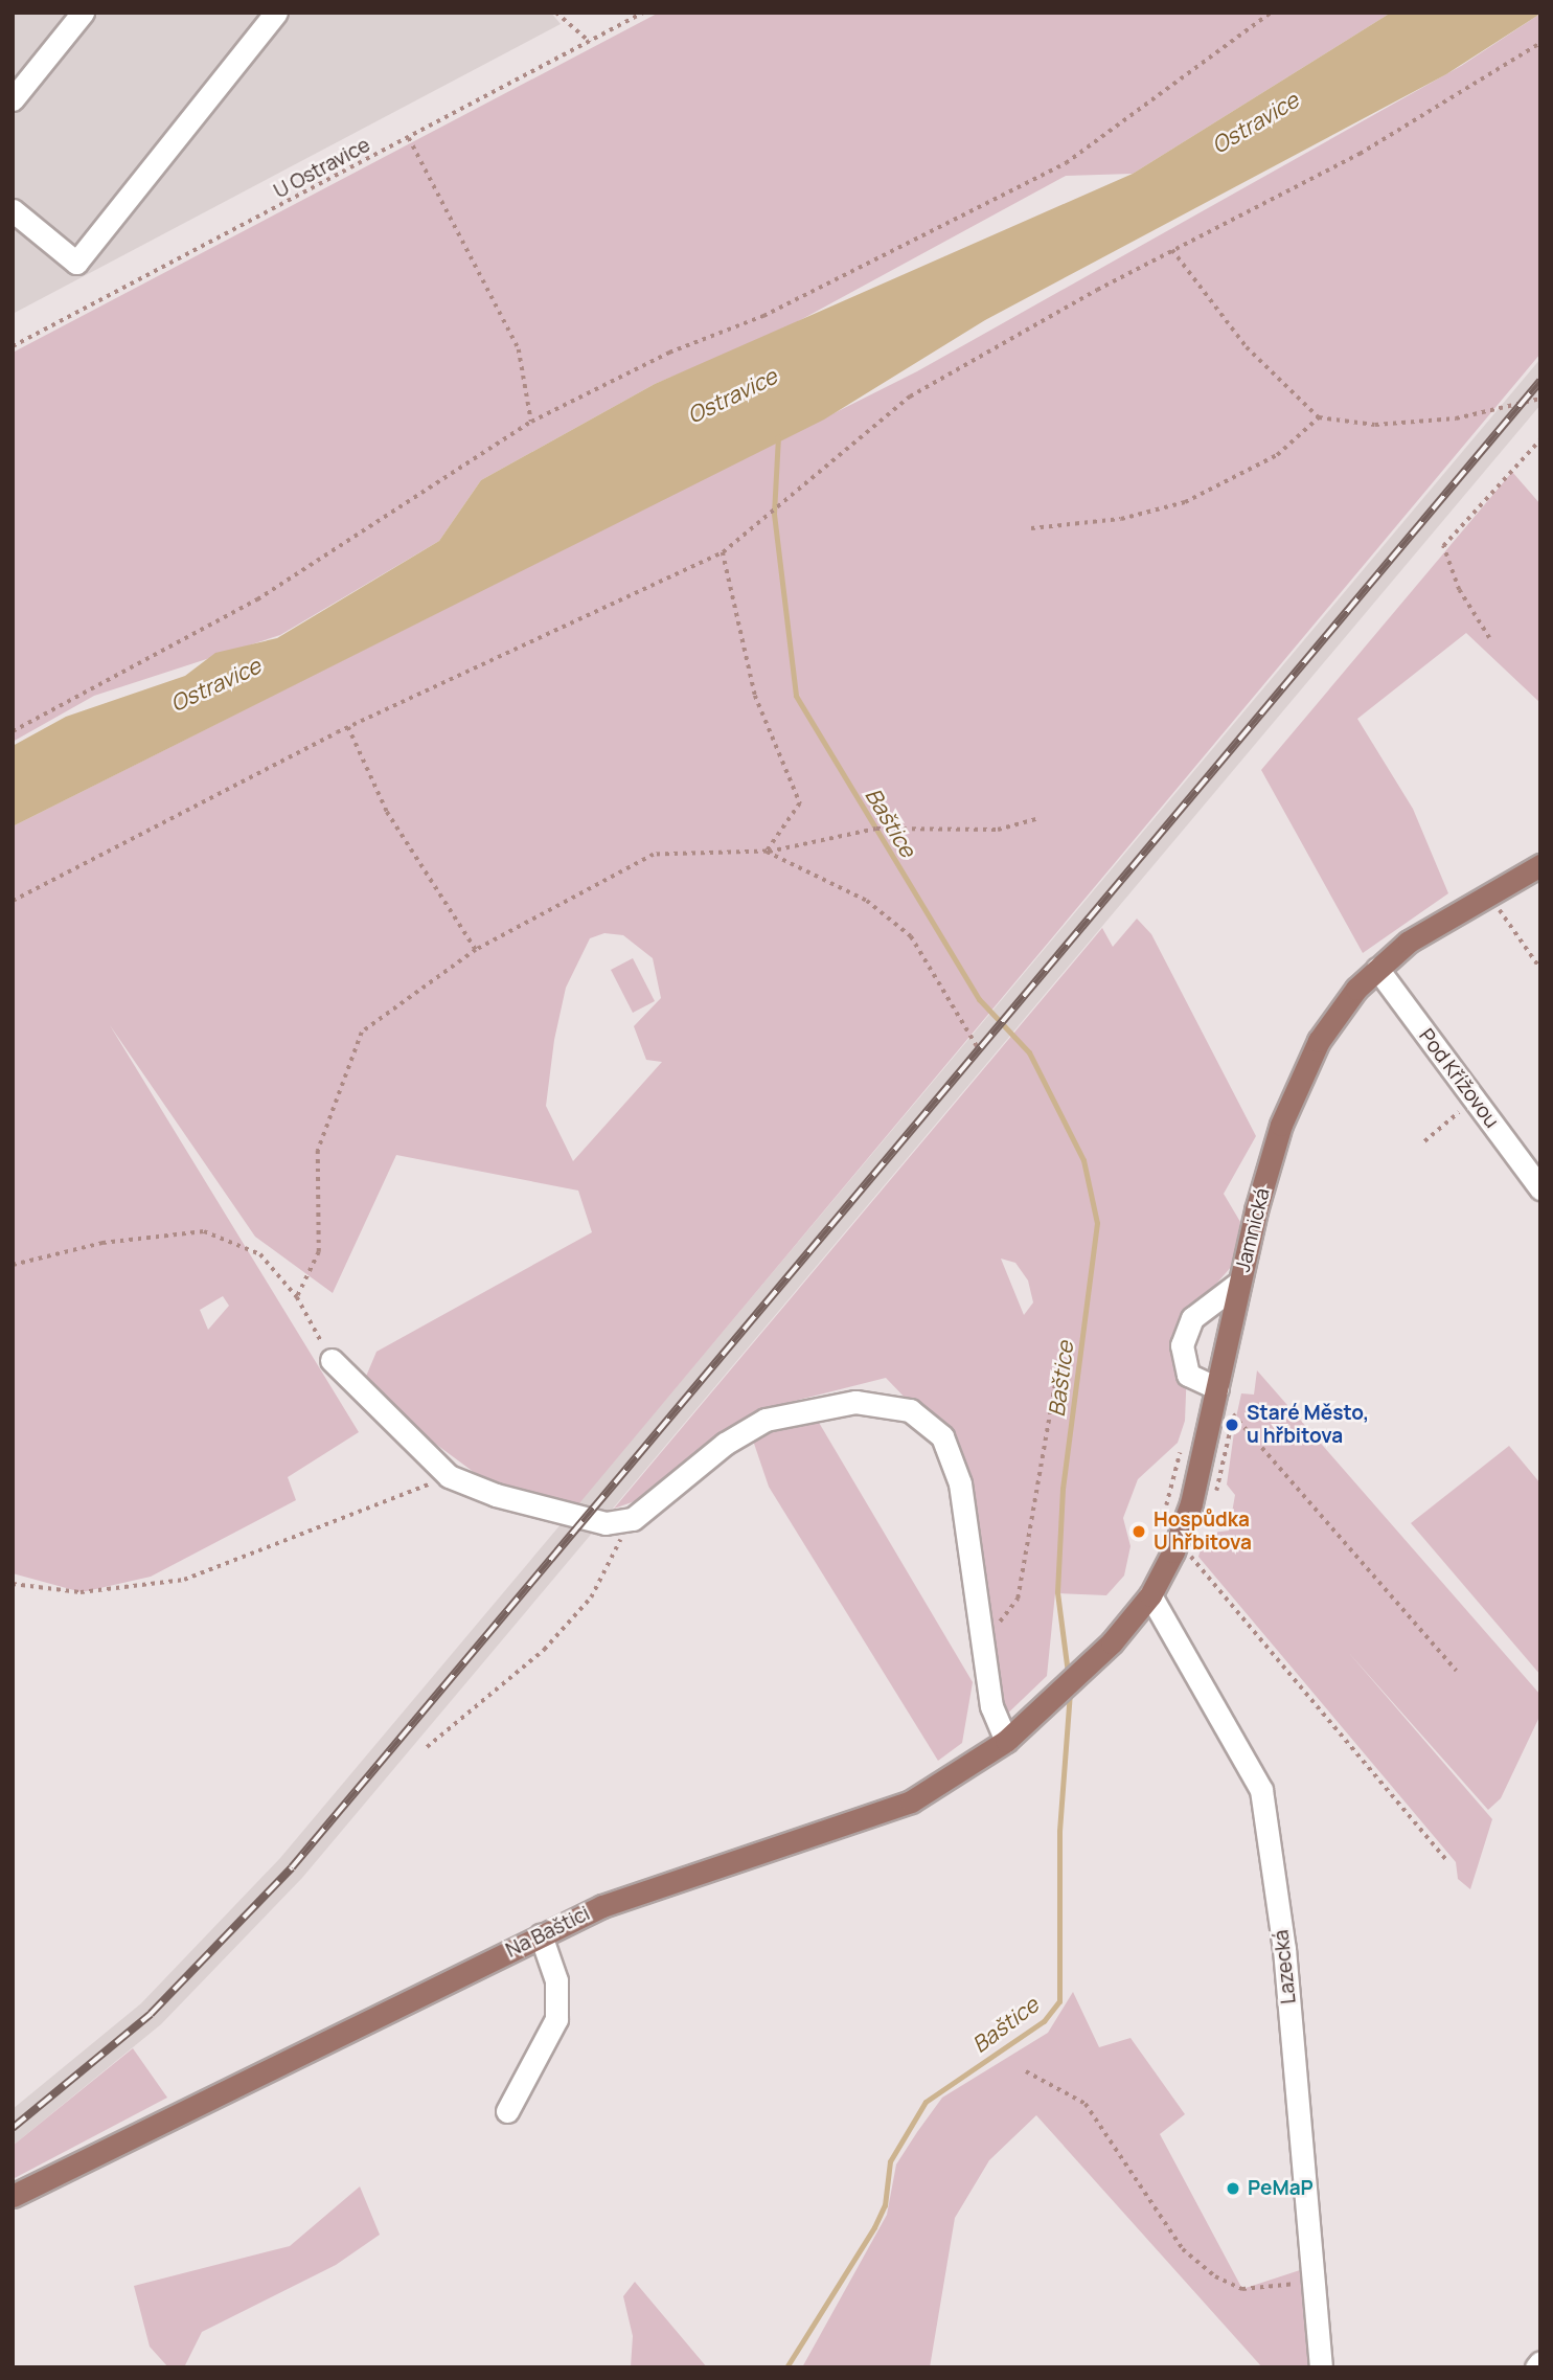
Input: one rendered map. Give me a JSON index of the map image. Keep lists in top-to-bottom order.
{
  "streets": {
    "main road": ["Jamnická", "Na Baštici"],
    "street": ["Pod Křížovou", "Lazecká"],
    "path": ["U Ostravice"]
  },
  "crossings": [
    ["Pod Křížovou", "Jamnická"],
    ["Jamnická", "Na Baštici"],
    ["Jamnická", "Lazecká"]
  ],
  "water": ["Ostravice", "Baštice"],
  "places": ["Staré Město, u hřbitova", "Hospůdka U hřbitova", "PeMaP"]
}
